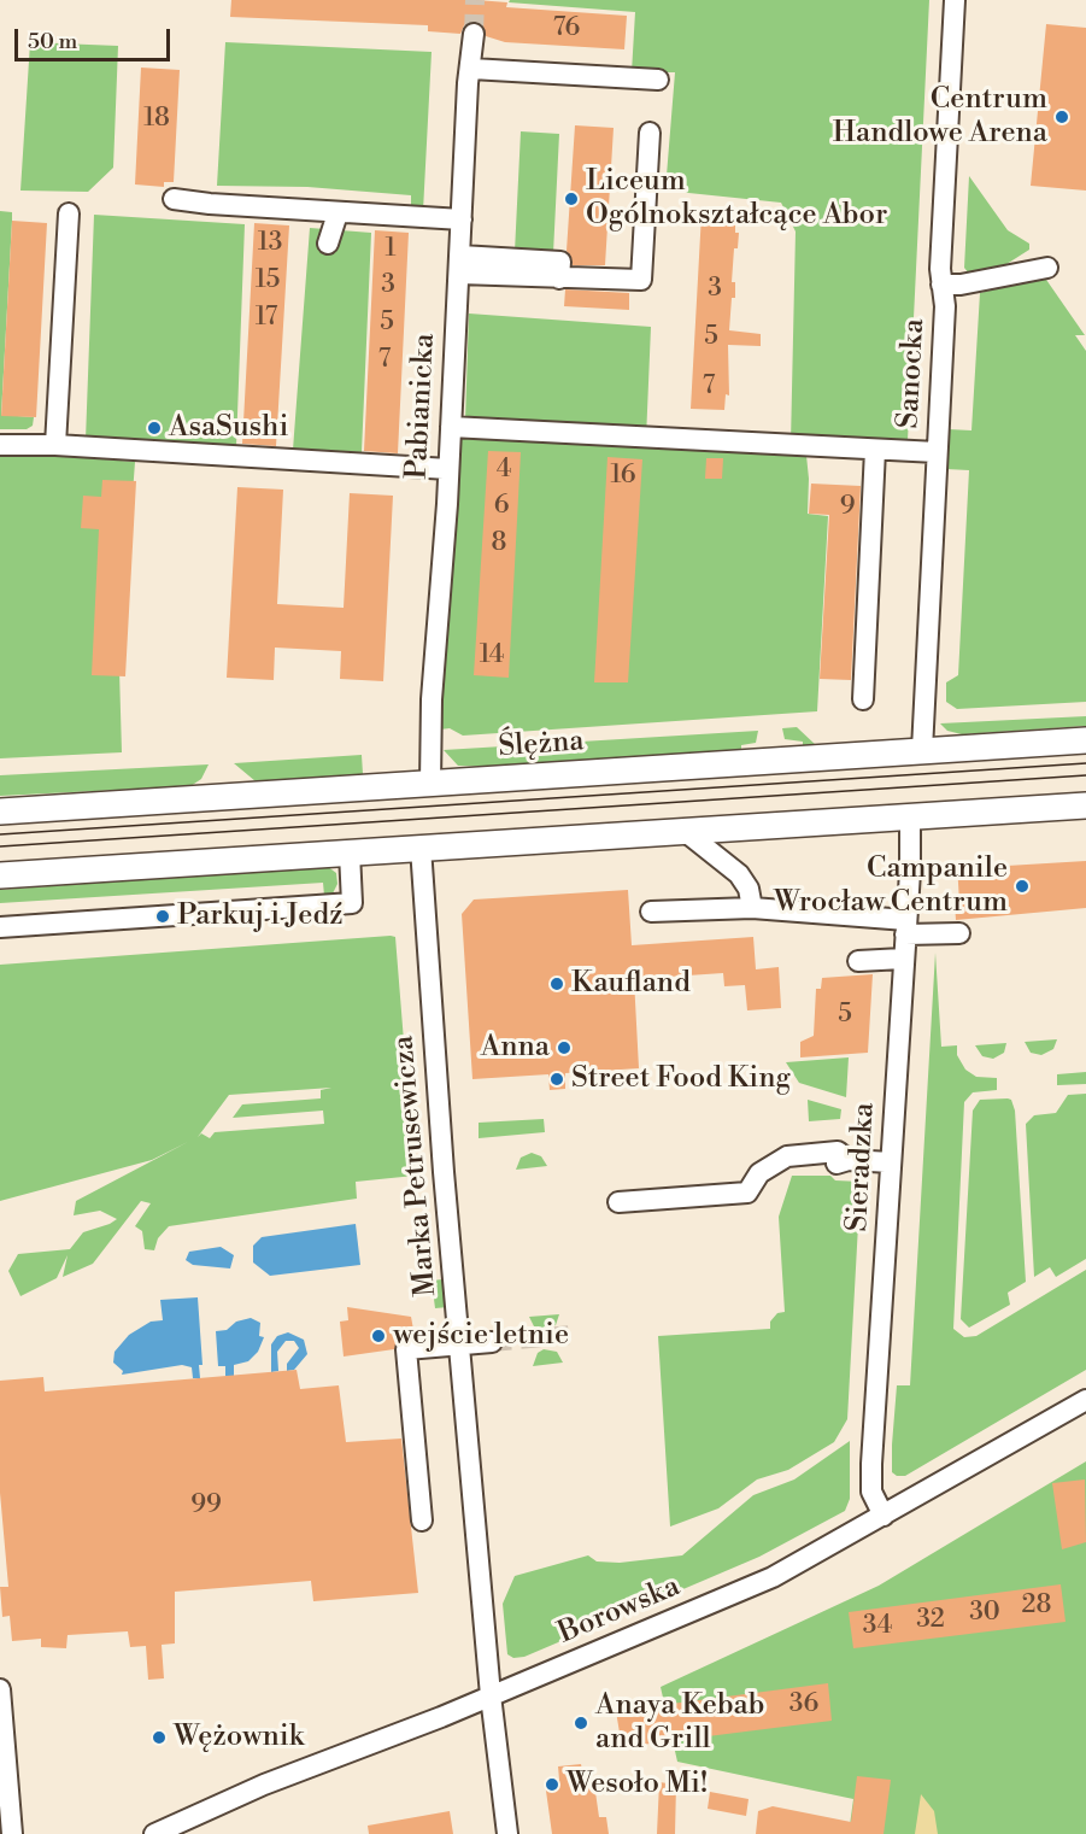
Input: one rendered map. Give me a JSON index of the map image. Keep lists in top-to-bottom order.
{
  "streets": {
    "main road": ["Ślężna"],
    "street": [
      "Sanocka",
      "Pabianicka",
      "Marka Petrusewicza",
      "Sieradzka",
      "Borowska"
    ]
  },
  "crossings": [
    ["Sanocka", "Ślężna"],
    ["Pabianicka", "Ślężna"],
    ["Marka Petrusewicza", "Borowska"],
    ["Sieradzka", "Borowska"]
  ],
  "places": [
    "Centrum Handlowe Arena",
    "Liceum Ogólnokształcące Abor",
    "AsaSushi",
    "Campanile Wrocław Centrum",
    "Parkuj i Jedź",
    "Kaufland",
    "Anna",
    "Street Food King",
    "wejście letnie",
    "Anaya Kebab and Grill",
    "Wężownik",
    "Wesoło Mi!"
  ],
  "house_numbers": [
    "76",
    "18",
    "13",
    "1",
    "15",
    "3",
    "3",
    "17",
    "5",
    "5",
    "7",
    "7",
    "4",
    "16",
    "6",
    "9",
    "8",
    "14",
    "5",
    "99",
    "28",
    "30",
    "32",
    "34",
    "36"
  ],
  "scale_bar": "50 m"
}
